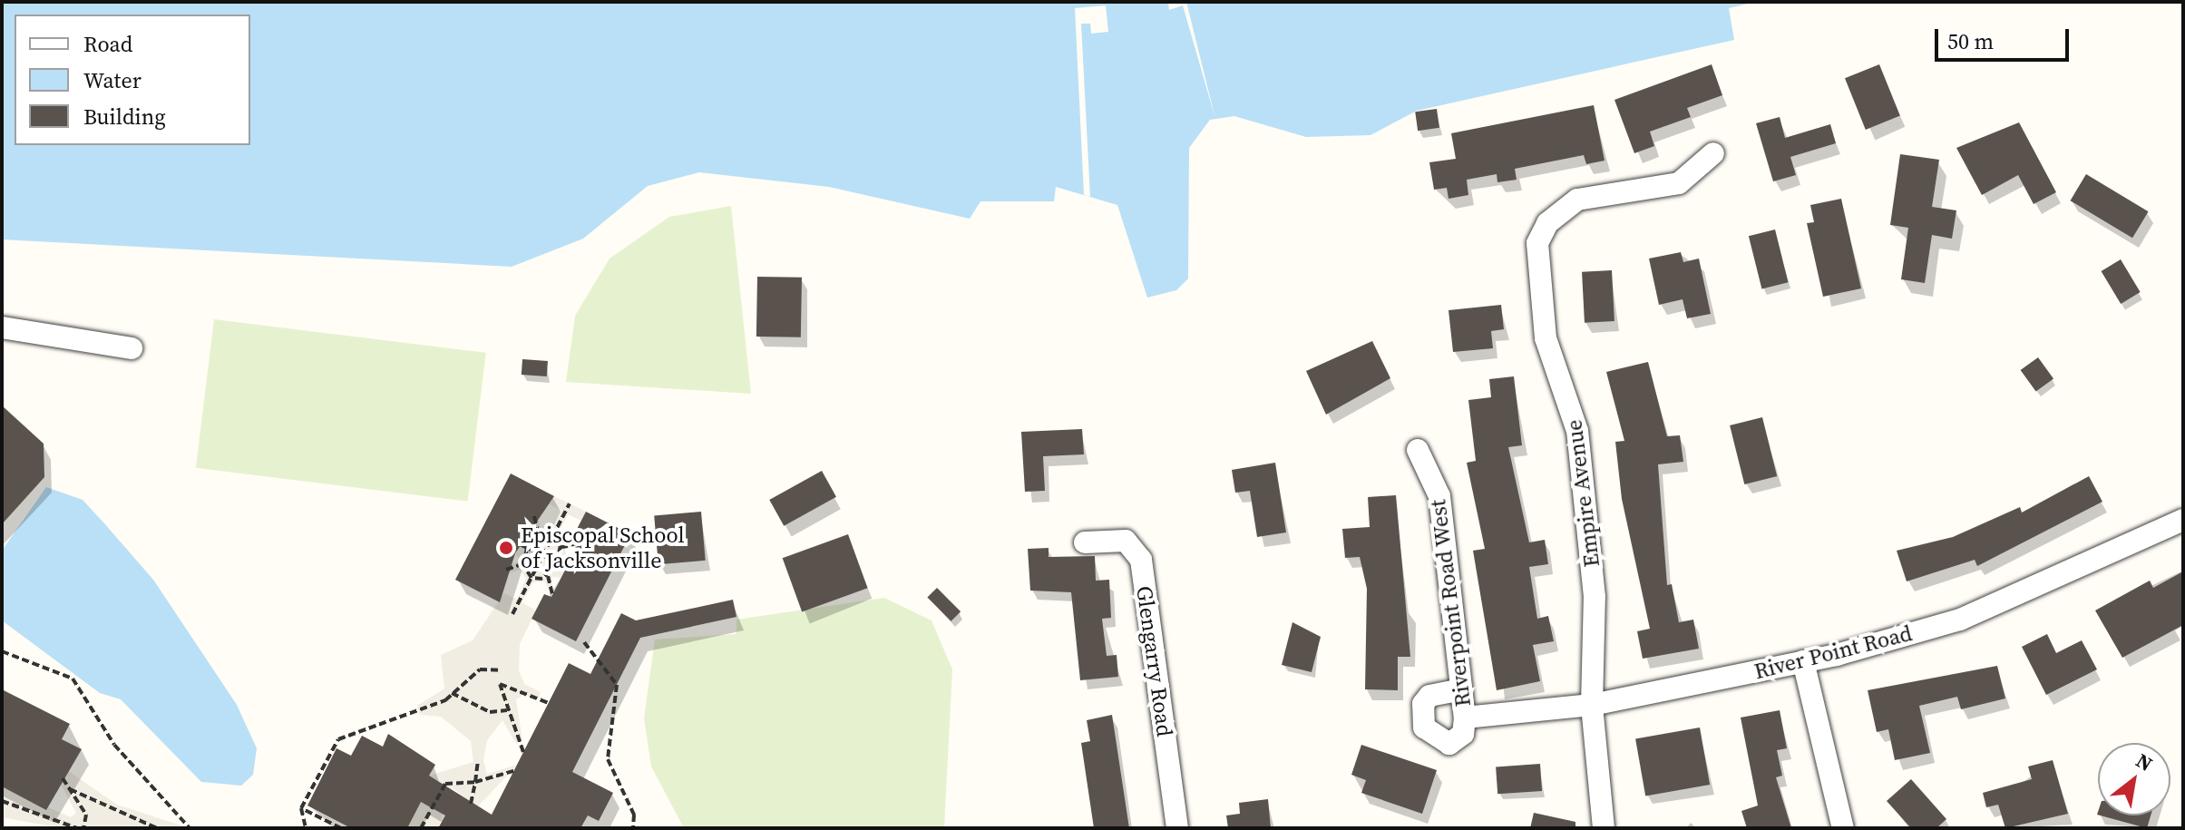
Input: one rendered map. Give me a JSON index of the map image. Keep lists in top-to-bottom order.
{
  "streets": {
    "street": [
      "Empire Avenue",
      "Riverpoint Road West",
      "River Point Road",
      "Glengarry Road"
    ]
  },
  "crossings": [
    ["Empire Avenue", "River Point Road"],
    ["Riverpoint Road West", "River Point Road"]
  ],
  "places": ["Episcopal School of Jacksonville"],
  "legend": ["Road", "Water", "Building"],
  "scale_bar": "50 m",
  "north": "top right"
}
